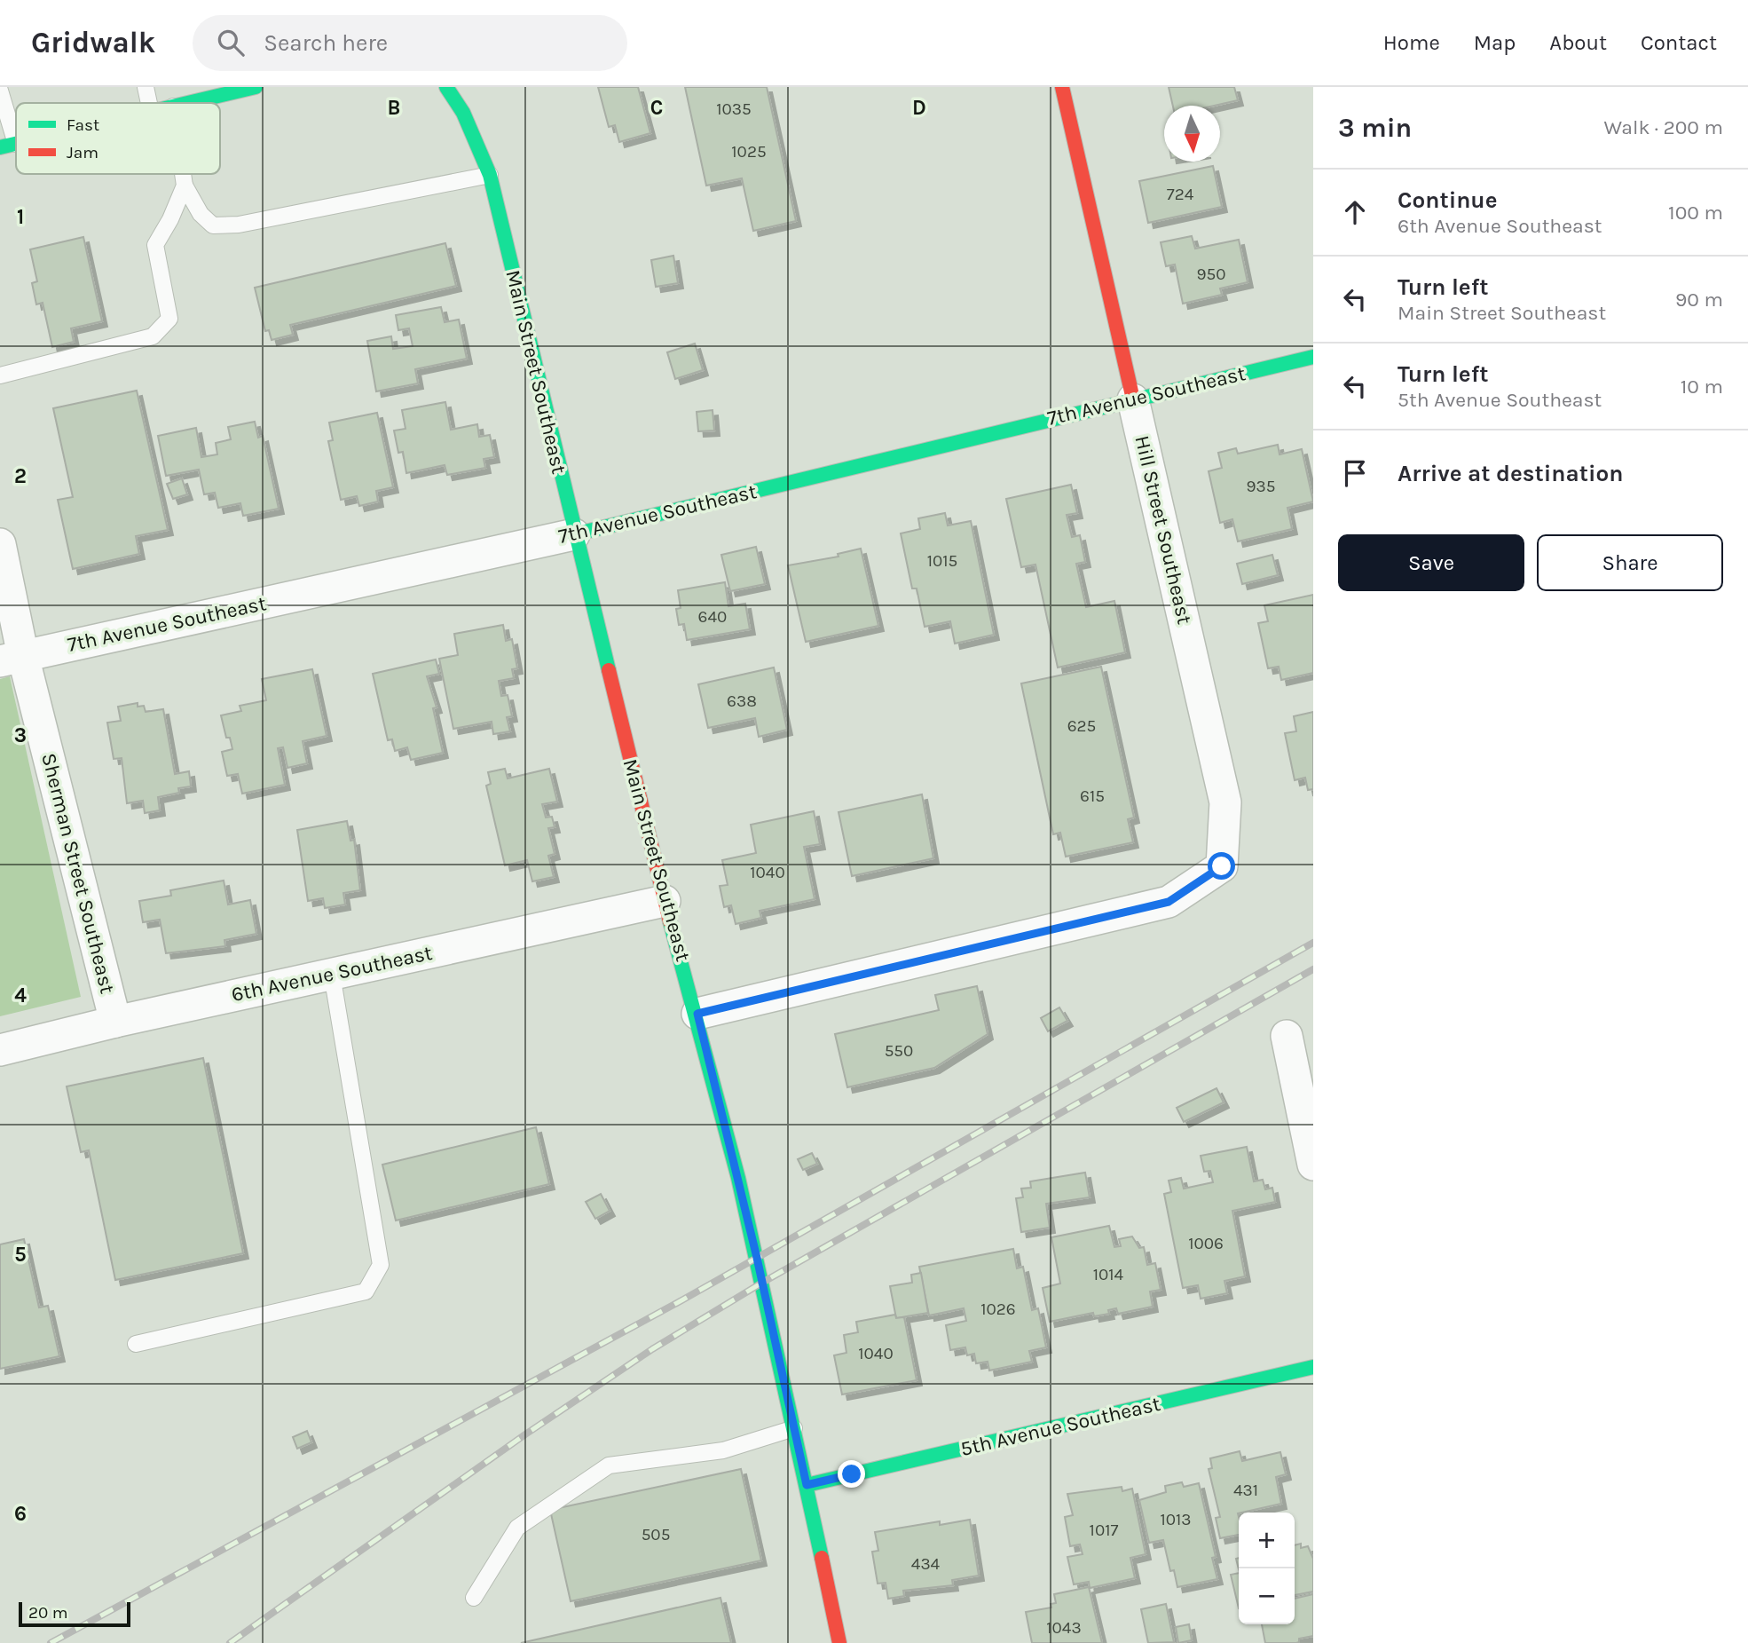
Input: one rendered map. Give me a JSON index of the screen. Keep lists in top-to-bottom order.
{
  "streets": {
    "main road": [
      "Main Street Southeast",
      "7th Avenue Southeast",
      "Hill Street Southeast",
      "5th Avenue Southeast"
    ],
    "street": ["Sherman Street Southeast", "6th Avenue Southeast"]
  },
  "crossings": [
    ["Main Street Southeast", "7th Avenue Southeast"],
    ["Main Street Southeast", "Hill Street Southeast"],
    ["Main Street Southeast", "6th Avenue Southeast"],
    ["Main Street Southeast", "5th Avenue Southeast"],
    ["7th Avenue Southeast", "Hill Street Southeast"],
    ["7th Avenue Southeast", "Sherman Street Southeast"],
    ["Sherman Street Southeast", "6th Avenue Southeast"]
  ],
  "house_numbers": [
    "1035",
    "1025",
    "724",
    "950",
    "935",
    "1015",
    "640",
    "638",
    "625",
    "615",
    "1040",
    "550",
    "1006",
    "1014",
    "1026",
    "1040",
    "431",
    "1013",
    "1017",
    "505",
    "434",
    "1043"
  ],
  "legend": ["Fast", "Jam"],
  "scale_bar": "20 m",
  "north": "bottom",
  "page": {
    "header": "Gridwalk",
    "search": "Search here",
    "nav": [
      "Home",
      "Map",
      "About",
      "Contact"
    ],
    "heading": ["3 min", "Walk · 200 m"],
    "list": [
      ["Continue", "6th Avenue Southeast", "100 m"],
      ["Turn left", "Main Street Southeast", "90 m"],
      ["Turn left", "5th Avenue Southeast", "10 m"],
      "Arrive at destination"
    ],
    "buttons": ["Save", "Share"],
    "map_buttons": ["+", "−"],
    "scale": "20 m"
  },
  "grid": {
    "columns": ["B", "C", "D"],
    "rows": [
      "1",
      "2",
      "3",
      "4",
      "5",
      "6"
    ]
  }
}
